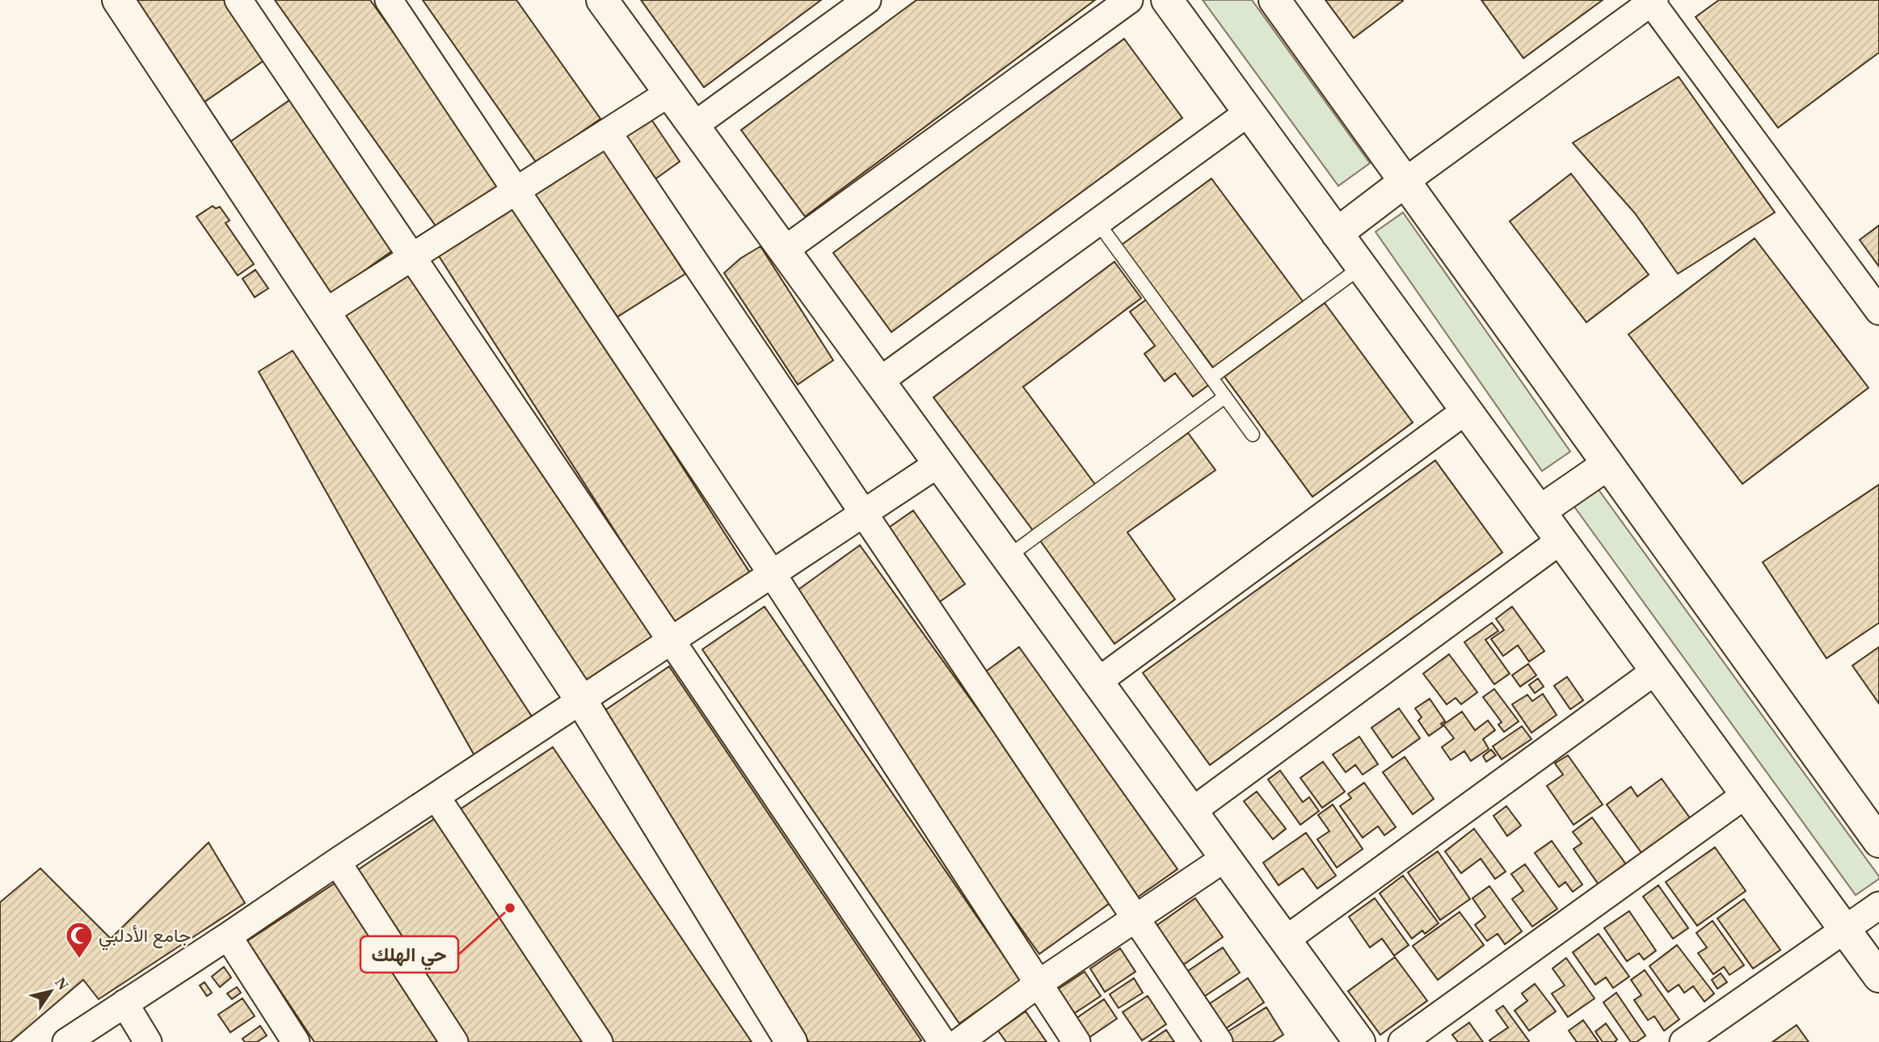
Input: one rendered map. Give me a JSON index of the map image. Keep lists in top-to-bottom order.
{
  "places": {
    "other": ["حي الهلك"],
    "mosque": ["جامع الأدلبي"]
  },
  "north": "top right"
}
